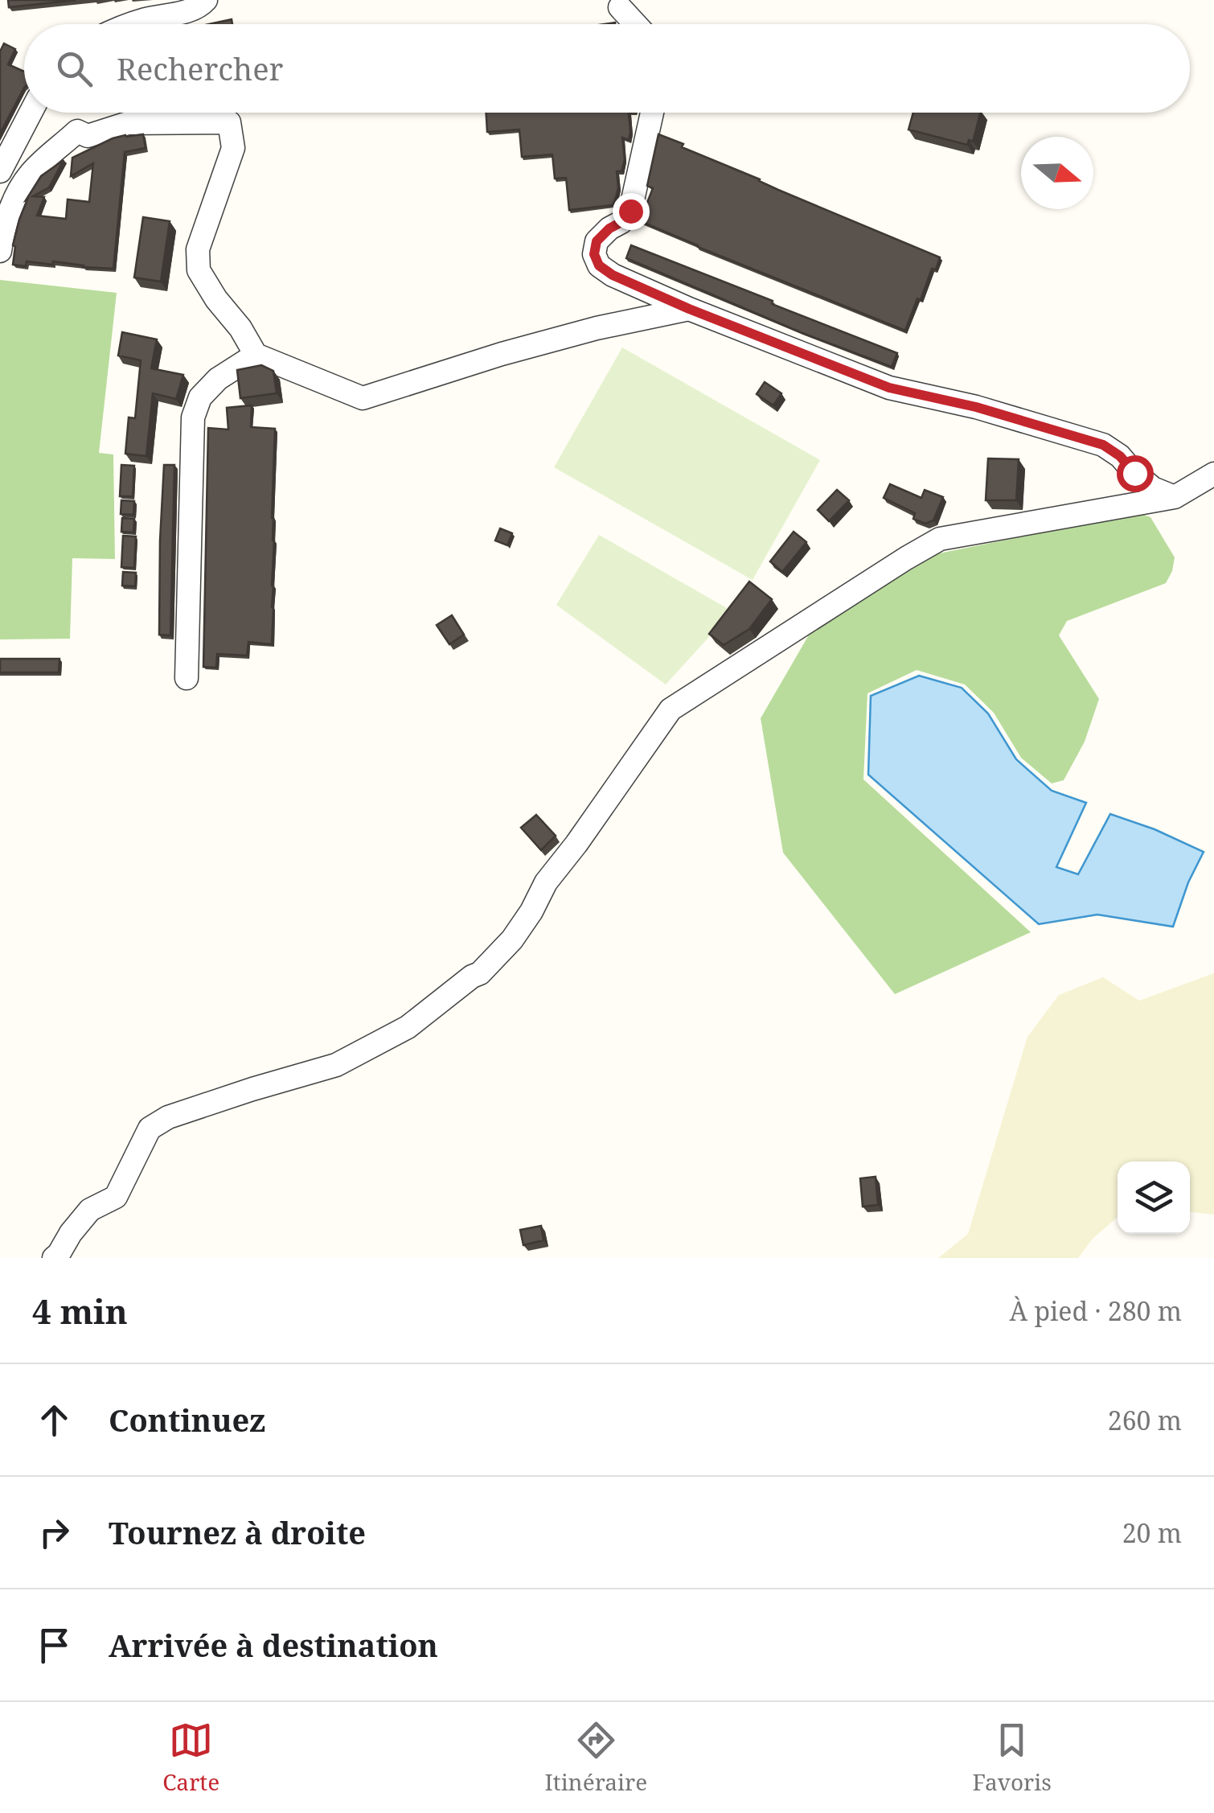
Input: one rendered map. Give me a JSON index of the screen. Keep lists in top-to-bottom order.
{
  "north": "right",
  "page": {
    "search": "Rechercher",
    "heading": ["4 min", "À pied · 280 m"],
    "list": [
      ["Continuez", "260 m"],
      ["Tournez à droite", "20 m"],
      "Arrivée à destination"
    ],
    "nav": ["Carte", "Itinéraire", "Favoris"]
  }
}
